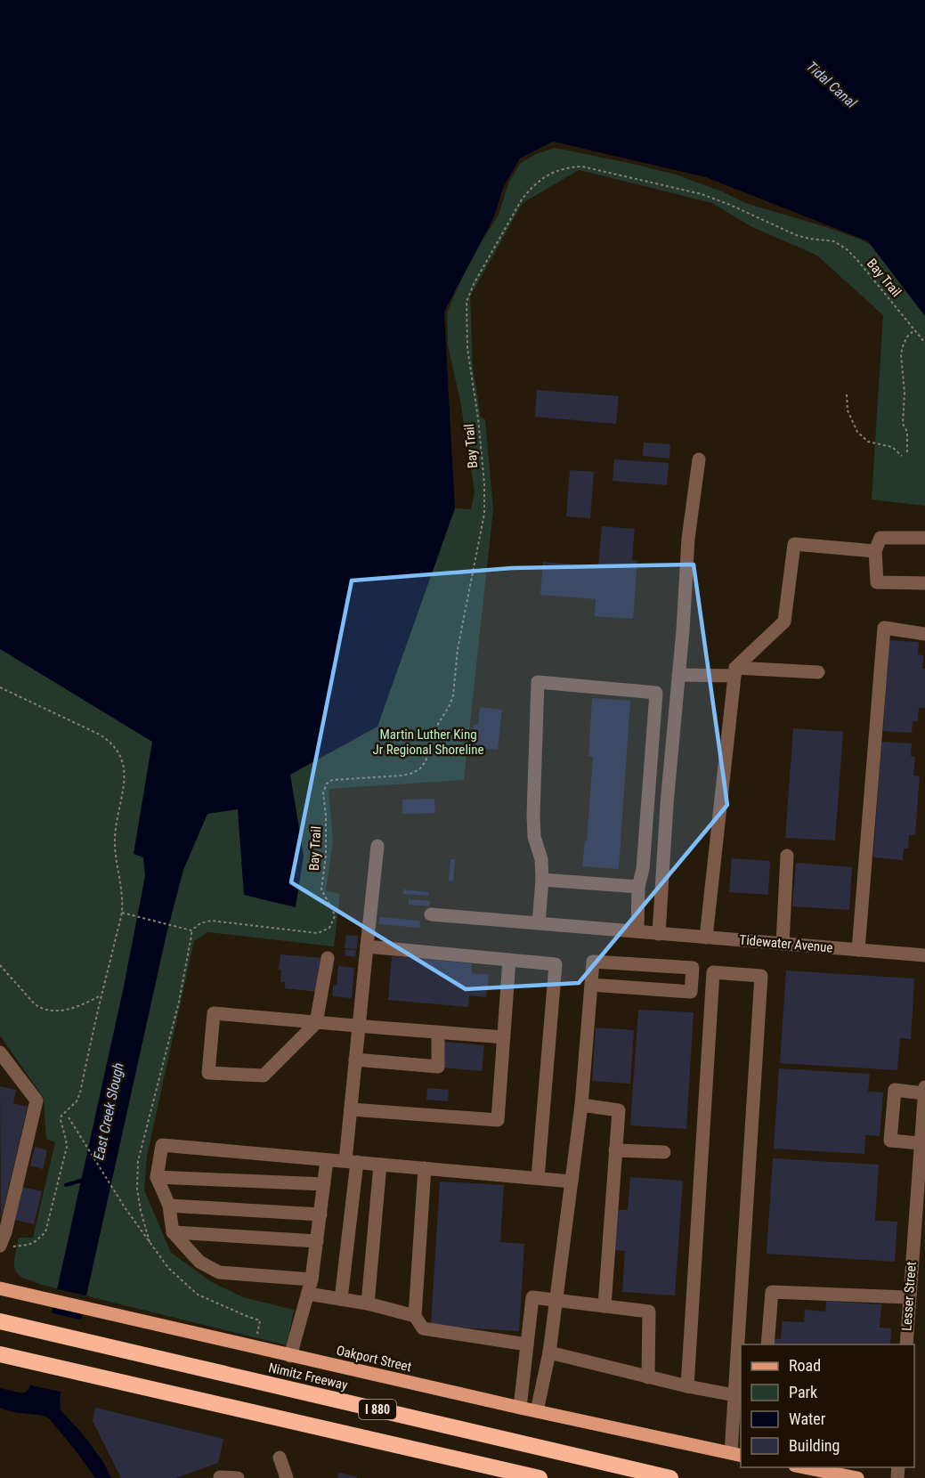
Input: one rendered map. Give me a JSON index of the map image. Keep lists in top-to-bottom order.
{
  "streets": {
    "highway": ["Nimitz Freeway", "I 880"],
    "main road": ["Oakport Street"],
    "street": ["Tidewater Avenue", "Lesser Street"],
    "path": ["Bay Trail"]
  },
  "water": ["Tidal Canal", "East Creek Slough"],
  "parks": ["Martin Luther King Jr Regional Shoreline"],
  "legend": [
    "Road",
    "Park",
    "Water",
    "Building"
  ]
}
